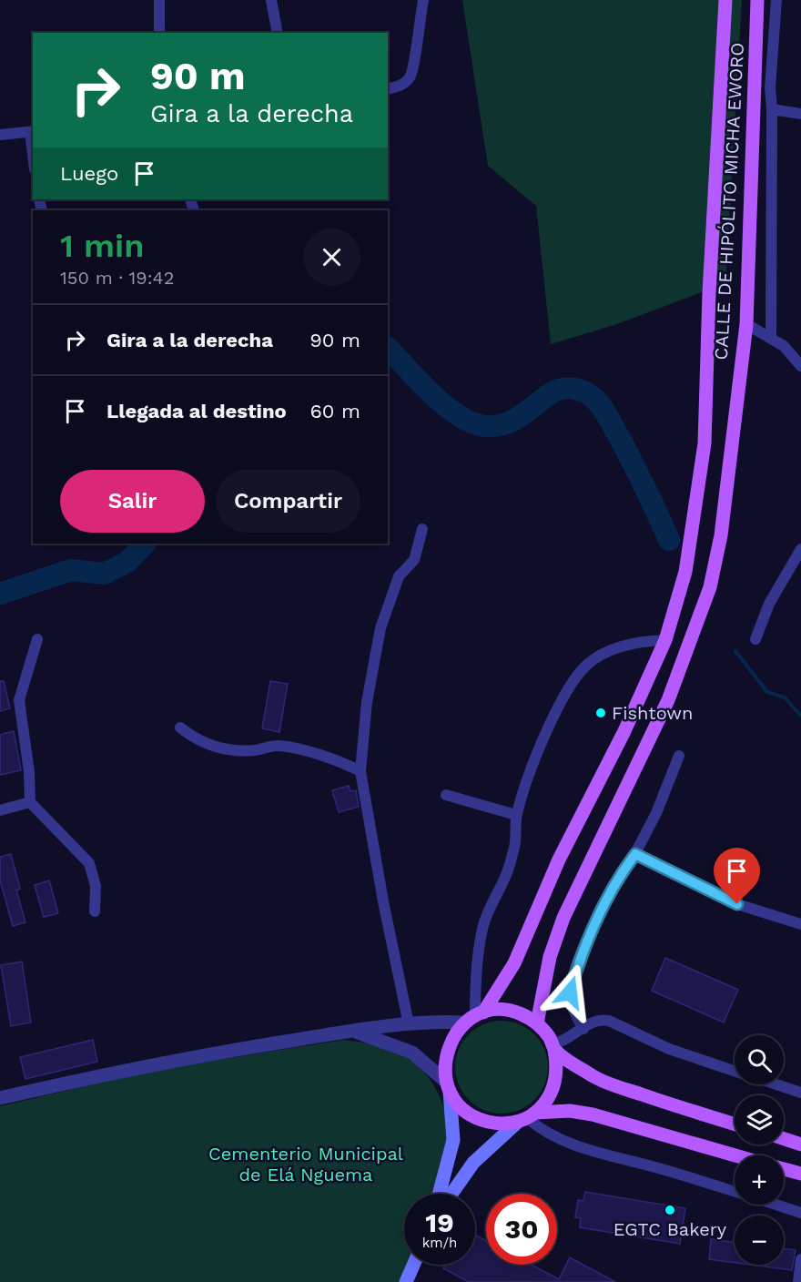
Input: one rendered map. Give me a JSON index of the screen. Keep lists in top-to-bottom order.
{
  "streets": {
    "main road": ["CALLE DE HIPÓLITO MICHA EWORO"]
  },
  "parks": ["Cementerio Municipal de Elá Nguema"],
  "places": ["Fishtown", "EGTC Bakery"],
  "page": {
    "turn": ["90 m", "Gira a la derecha"],
    "then": "Luego",
    "heading": ["1 min", "150 m · 19:42"],
    "list": [
      {
        "name": "Gira a la derecha",
        "value": "90 m"
      },
      {
        "name": "Llegada al destino",
        "value": "60 m"
      }
    ],
    "buttons": ["Salir", "Compartir"],
    "map_buttons": ["+", "−"],
    "speed": "19 km/h",
    "limit": "30"
  }
}
